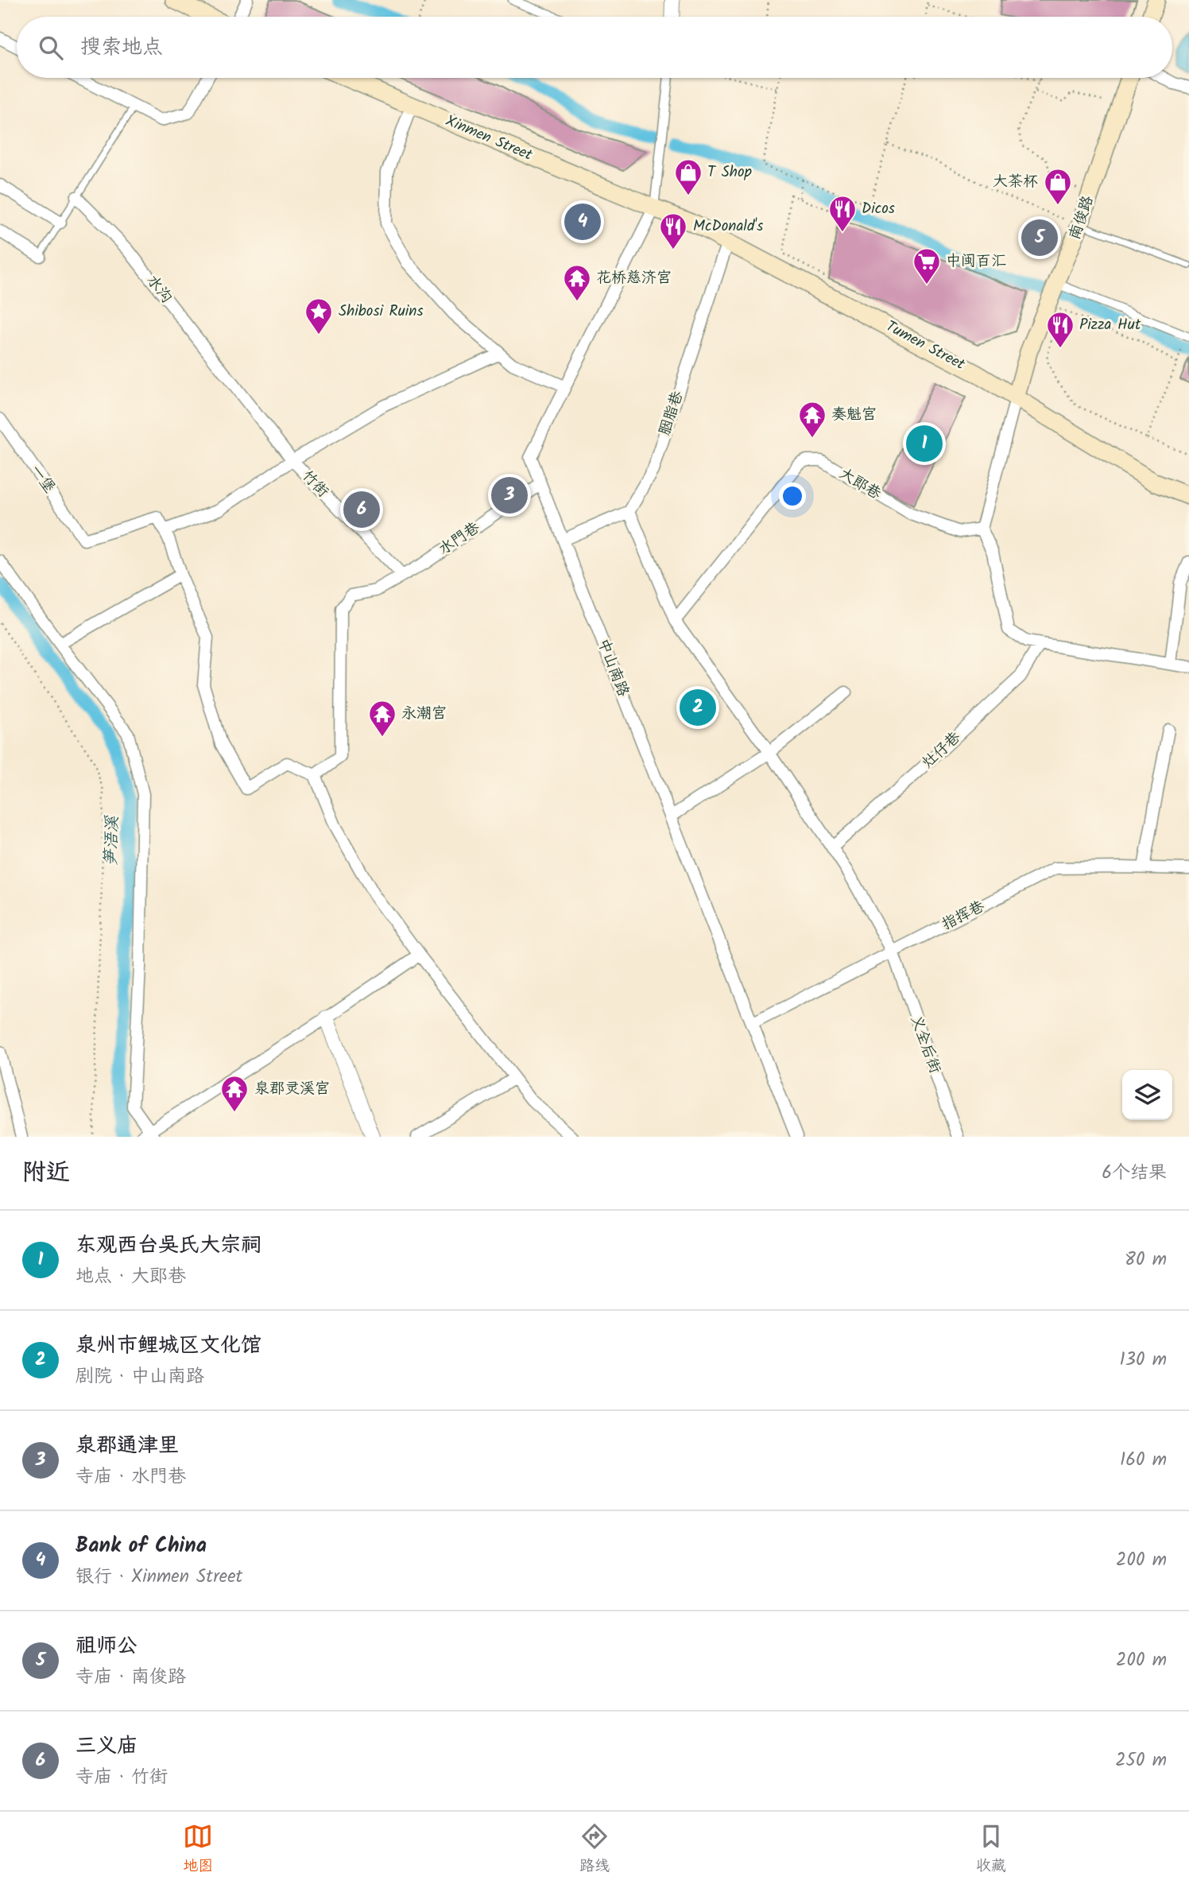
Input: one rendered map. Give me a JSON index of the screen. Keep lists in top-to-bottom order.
{
  "streets": {
    "main road": ["Xinmen Street", "南俊路", "Tumen Street"],
    "street": [
      "水沟",
      "胭脂巷",
      "一堡",
      "竹街",
      "大郎巷",
      "水門巷",
      "中山南路",
      "灶仔巷",
      "指挥巷",
      "义全后街"
    ]
  },
  "crossings": [
    ["Xinmen Street", "Tumen Street"],
    ["Xinmen Street", "中山南路"],
    ["南俊路", "Tumen Street"],
    ["水沟", "竹街"],
    ["Tumen Street", "胭脂巷"],
    ["Tumen Street", "中山南路"],
    ["胭脂巷", "义全后街"],
    ["竹街", "水門巷"],
    ["大郎巷", "义全后街"],
    ["水門巷", "中山南路"],
    ["中山南路", "指挥巷"],
    ["灶仔巷", "义全后街"],
    ["指挥巷", "义全后街"]
  ],
  "water": ["笋浯溪"],
  "places": {
    "shop": ["T Shop", "大茶杯"],
    "restaurant": ["Dicos", "McDonald's", "Pizza Hut"],
    "supermarket": ["中闽百汇"],
    "temple": [
      "花桥慈济宫",
      "奏魁宫",
      "永潮宫",
      "泉郡灵溪宫"
    ],
    "place": ["Shibosi Ruins"]
  },
  "page": {
    "search": "搜索地点",
    "pins": [
      "4",
      "5",
      "1",
      "3",
      "6",
      "2"
    ],
    "heading": ["附近", "6个结果"],
    "list": [
      {
        "mark": "1",
        "name": "东观西台吴氏大宗祠",
        "note": "地点 · 大郎巷",
        "value": "80 m"
      },
      {
        "mark": "2",
        "name": "泉州市鲤城区文化馆",
        "note": "剧院 · 中山南路",
        "value": "130 m"
      },
      {
        "mark": "3",
        "name": "泉郡通津里",
        "note": "寺庙 · 水門巷",
        "value": "160 m"
      },
      {
        "mark": "4",
        "name": "Bank of China",
        "note": "银行 · Xinmen Street",
        "value": "200 m"
      },
      {
        "mark": "5",
        "name": "祖师公",
        "note": "寺庙 · 南俊路",
        "value": "200 m"
      },
      {
        "mark": "6",
        "name": "三义庙",
        "note": "寺庙 · 竹街",
        "value": "250 m"
      }
    ],
    "nav": ["地图", "路线", "收藏"]
  }
}
